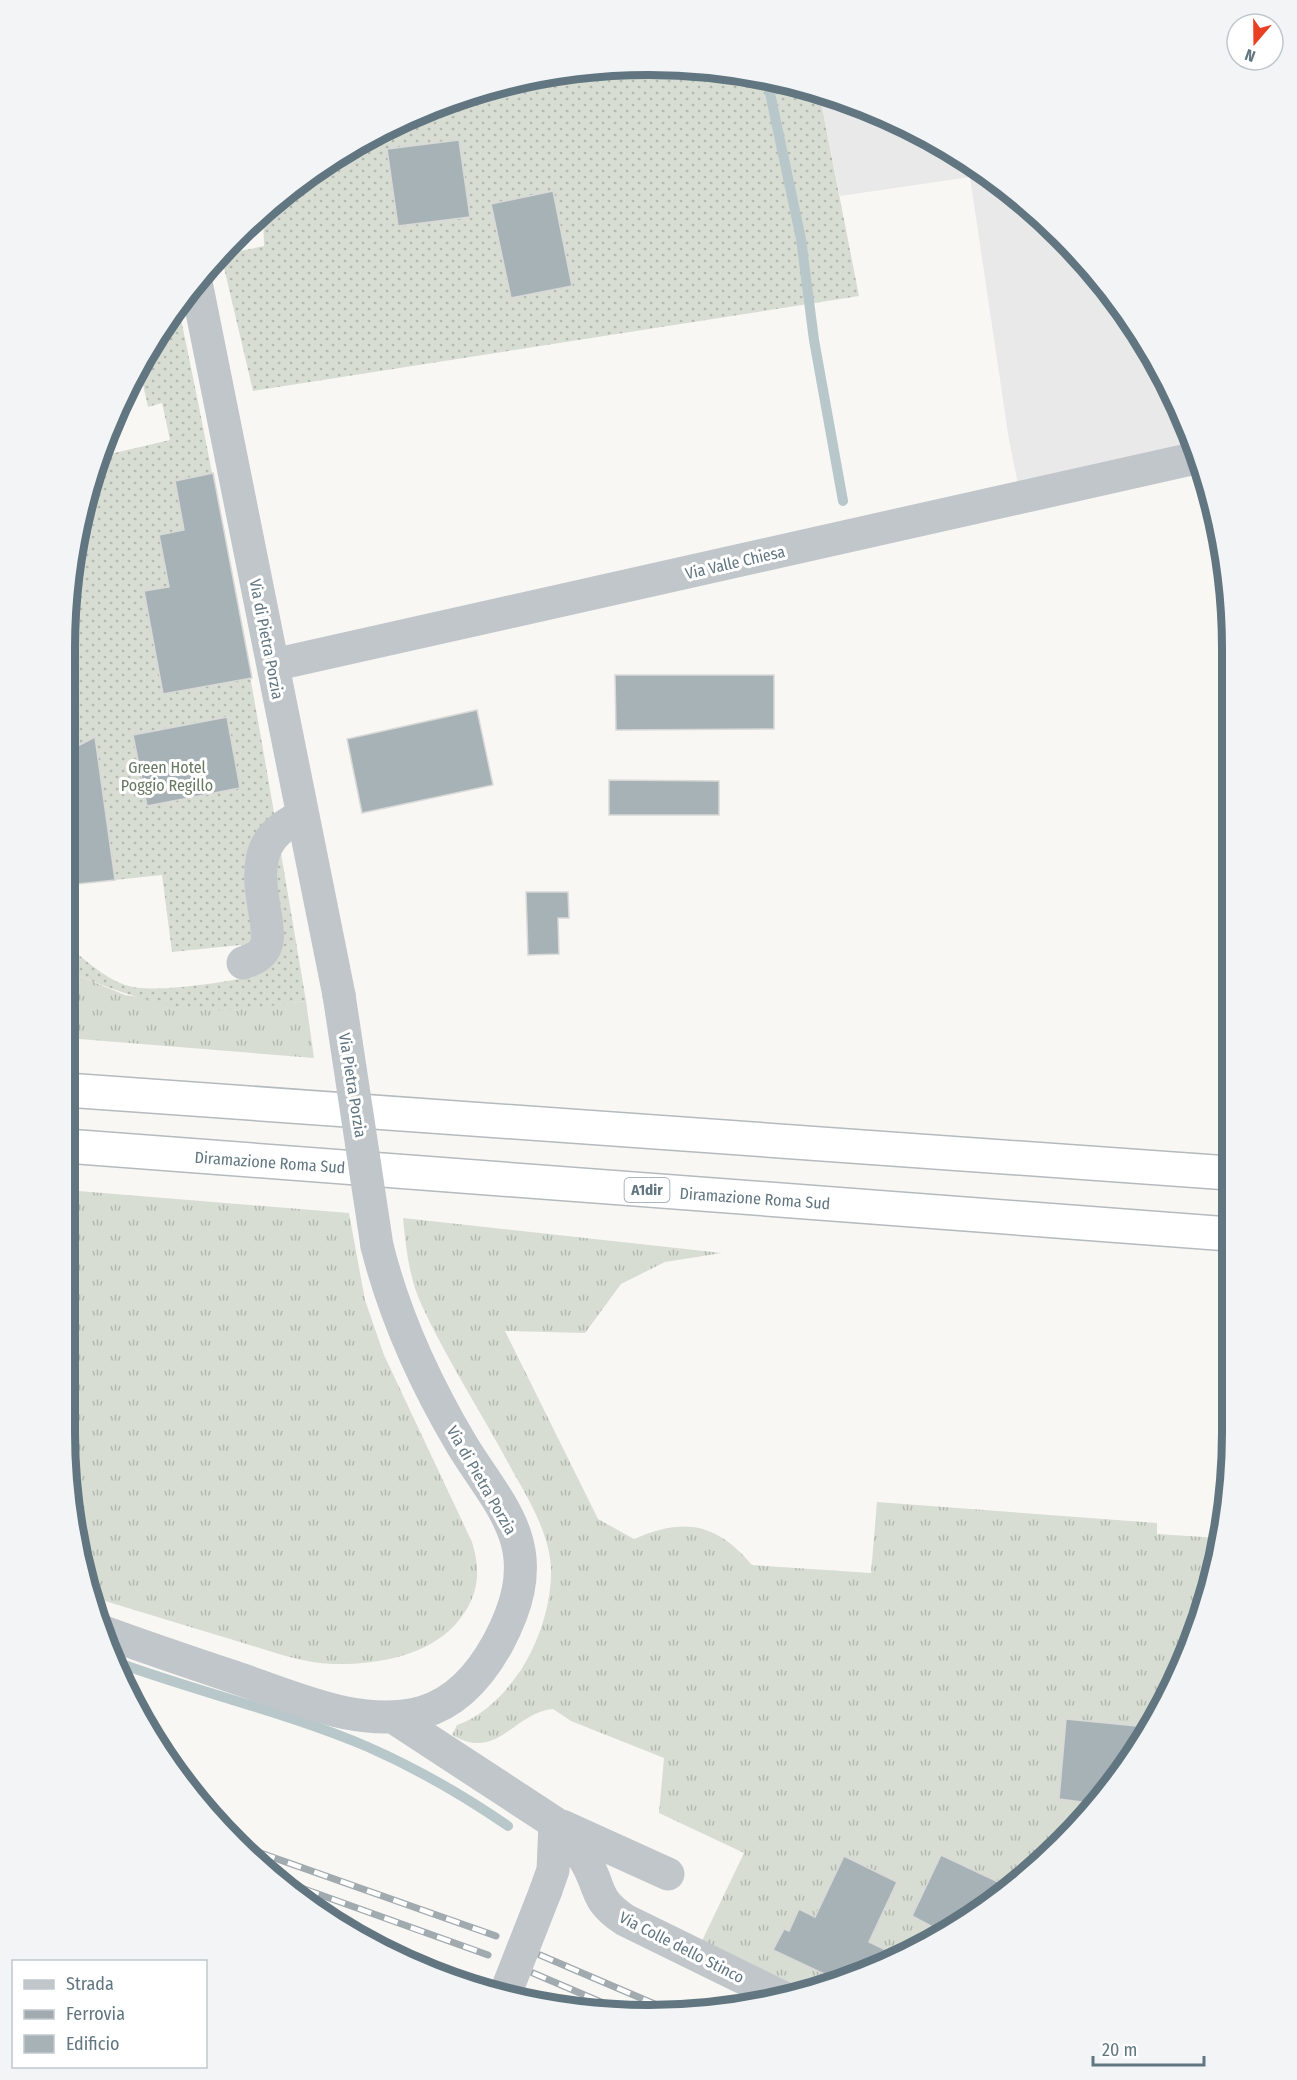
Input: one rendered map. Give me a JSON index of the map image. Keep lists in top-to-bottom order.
{
  "streets": {
    "highway": ["Diramazione Roma Sud", "A1dir"],
    "street": [
      "Via Valle Chiesa",
      "Via di Pietra Porzia",
      "Via Pietra Porzia",
      "Via Colle dello Stinco"
    ]
  },
  "crossings": [
    ["Via Valle Chiesa", "Via di Pietra Porzia"],
    ["Via di Pietra Porzia", "Via Pietra Porzia"],
    ["Via di Pietra Porzia", "Via Colle dello Stinco"]
  ],
  "parks": ["Green Hotel Poggio Regillo"],
  "legend": ["Strada", "Ferrovia", "Edificio"],
  "scale_bar": "20 m",
  "north": "bottom"
}
